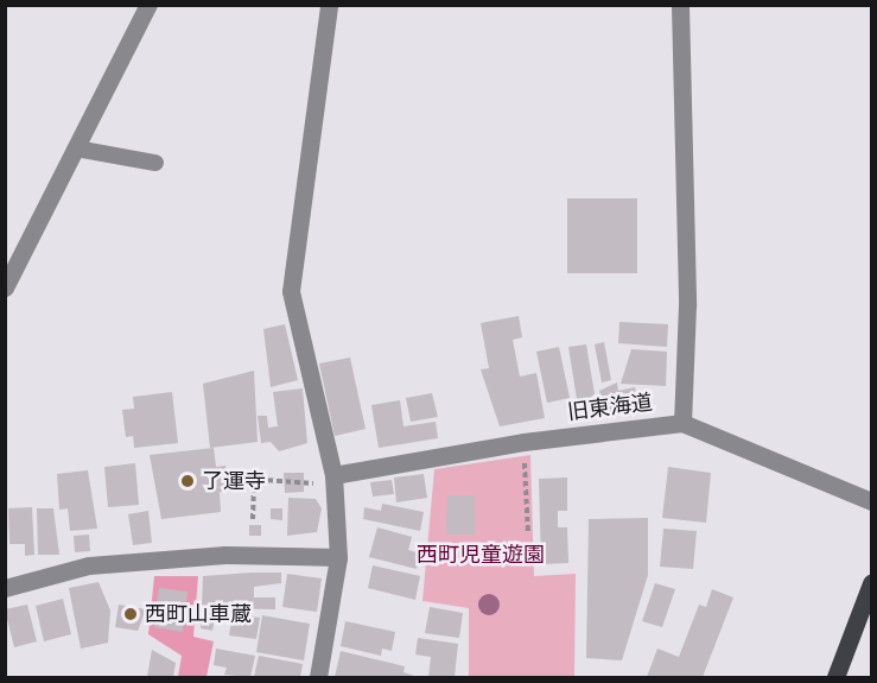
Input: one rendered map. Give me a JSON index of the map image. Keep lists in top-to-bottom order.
{
  "streets": {
    "street": ["旧東海道"]
  },
  "parks": ["西町児童遊園"],
  "places": ["了運寺", "西町山車蔵"]
}
